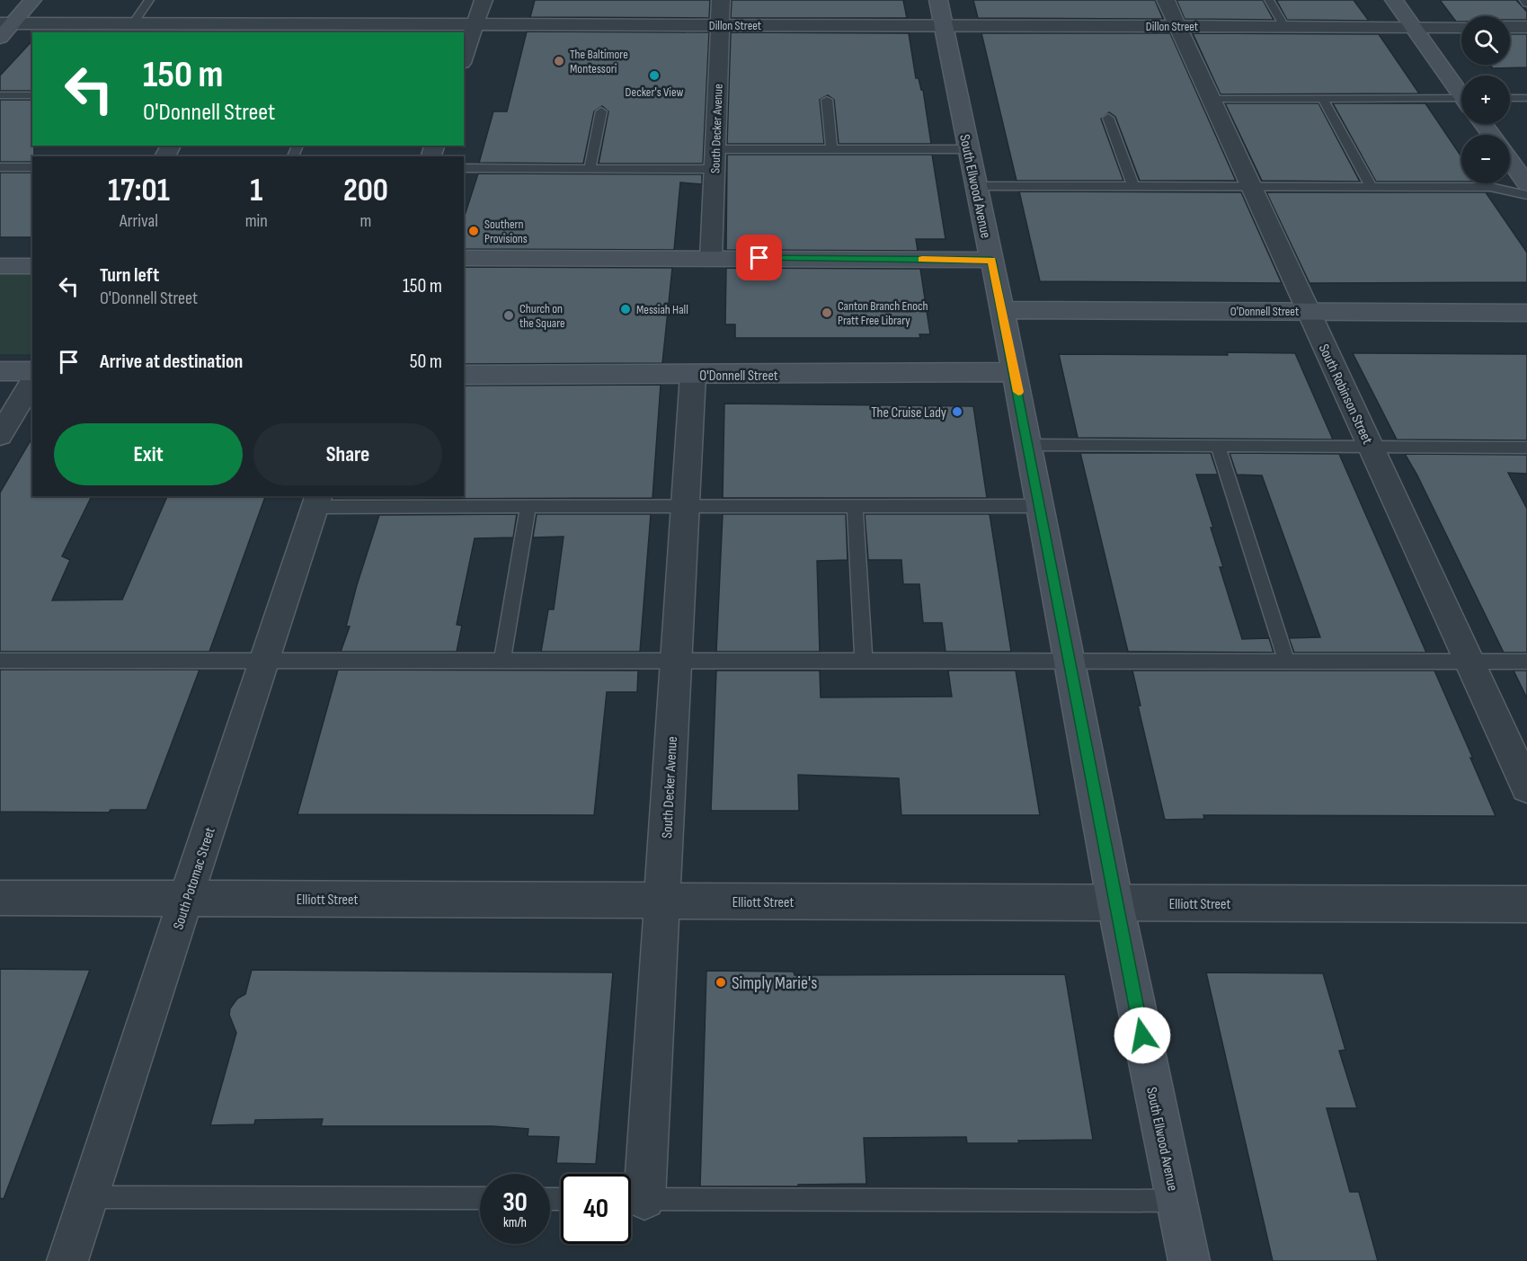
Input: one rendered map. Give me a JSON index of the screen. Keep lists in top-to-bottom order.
{
  "streets": {
    "street": [
      "Dillon Street",
      "South Decker Avenue",
      "South Ellwood Avenue",
      "O'Donnell Street",
      "South Robinson Street",
      "South Potomac Street",
      "Elliott Street"
    ]
  },
  "crossings": [
    ["Dillon Street", "South Decker Avenue"],
    ["Dillon Street", "South Ellwood Avenue"],
    ["Dillon Street", "South Robinson Street"],
    ["South Decker Avenue", "O'Donnell Street"],
    ["South Decker Avenue", "Elliott Street"],
    ["South Ellwood Avenue", "O'Donnell Street"],
    ["South Ellwood Avenue", "Elliott Street"],
    ["O'Donnell Street", "South Robinson Street"],
    ["South Potomac Street", "Elliott Street"]
  ],
  "places": [
    "The Baltimore Montessori",
    "Decker's View",
    "Southern Provisions",
    "Messiah Hall",
    "Canton Branch Enoch Pratt Free Library",
    "Church on the Square",
    "The Cruise Lady",
    "Simply Marie's"
  ],
  "page": {
    "map_buttons": ["+", "−"],
    "turn": ["150 m", "O'Donnell Street"],
    "eta": [
      "17:01",
      "Arrival",
      "1",
      "min",
      "200",
      "m"
    ],
    "list": [
      {
        "name": "Turn left",
        "note": "O'Donnell Street",
        "value": "150 m"
      },
      {
        "name": "Arrive at destination",
        "value": "50 m"
      }
    ],
    "buttons": ["Exit", "Share"],
    "speed": "30 km/h",
    "limit": "40"
  }
}
